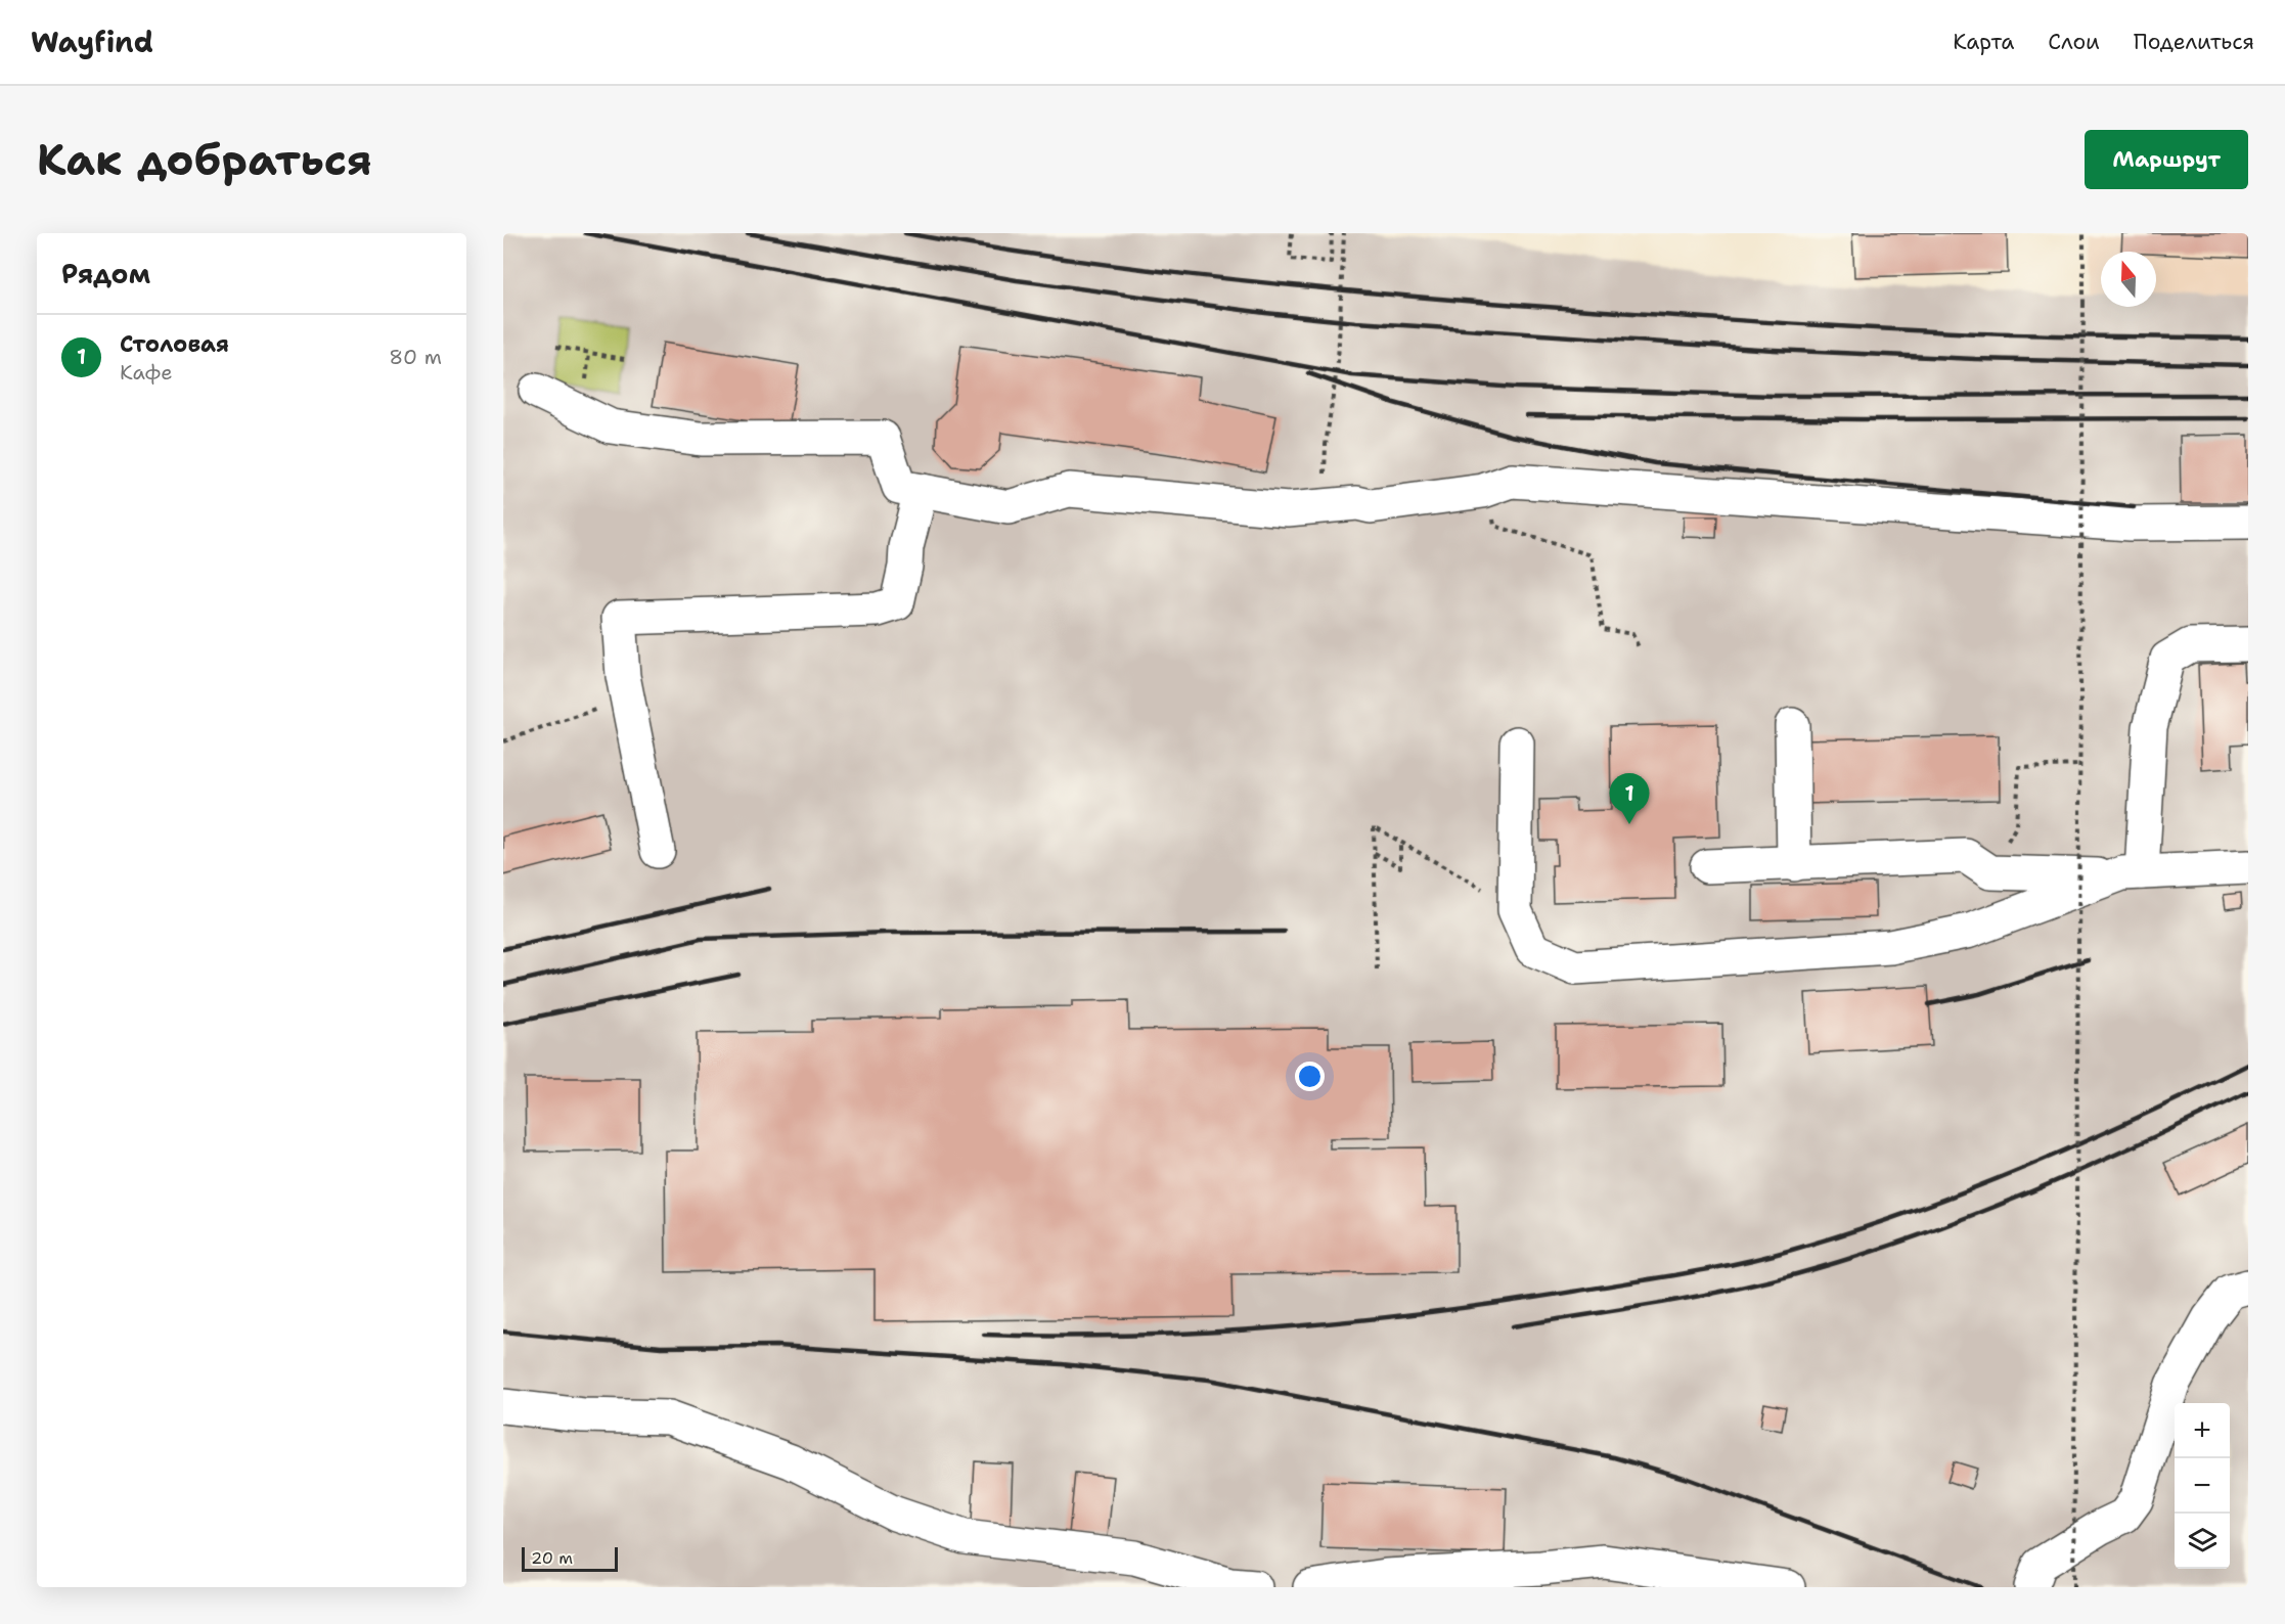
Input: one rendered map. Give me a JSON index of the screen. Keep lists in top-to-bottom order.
{
  "scale_bar": "20 m",
  "north": "top",
  "page": {
    "header": "Wayfind",
    "nav": ["Карта", "Слои", "Поделиться"],
    "buttons": "Маршрут",
    "title": "Как добраться",
    "heading": "Рядом",
    "list": [
      {
        "mark": "1",
        "name": "Столовая",
        "note": "Кафе",
        "value": "80 m"
      }
    ],
    "pins": "1",
    "map_buttons": ["+", "−"],
    "scale": "20 m"
  }
}
